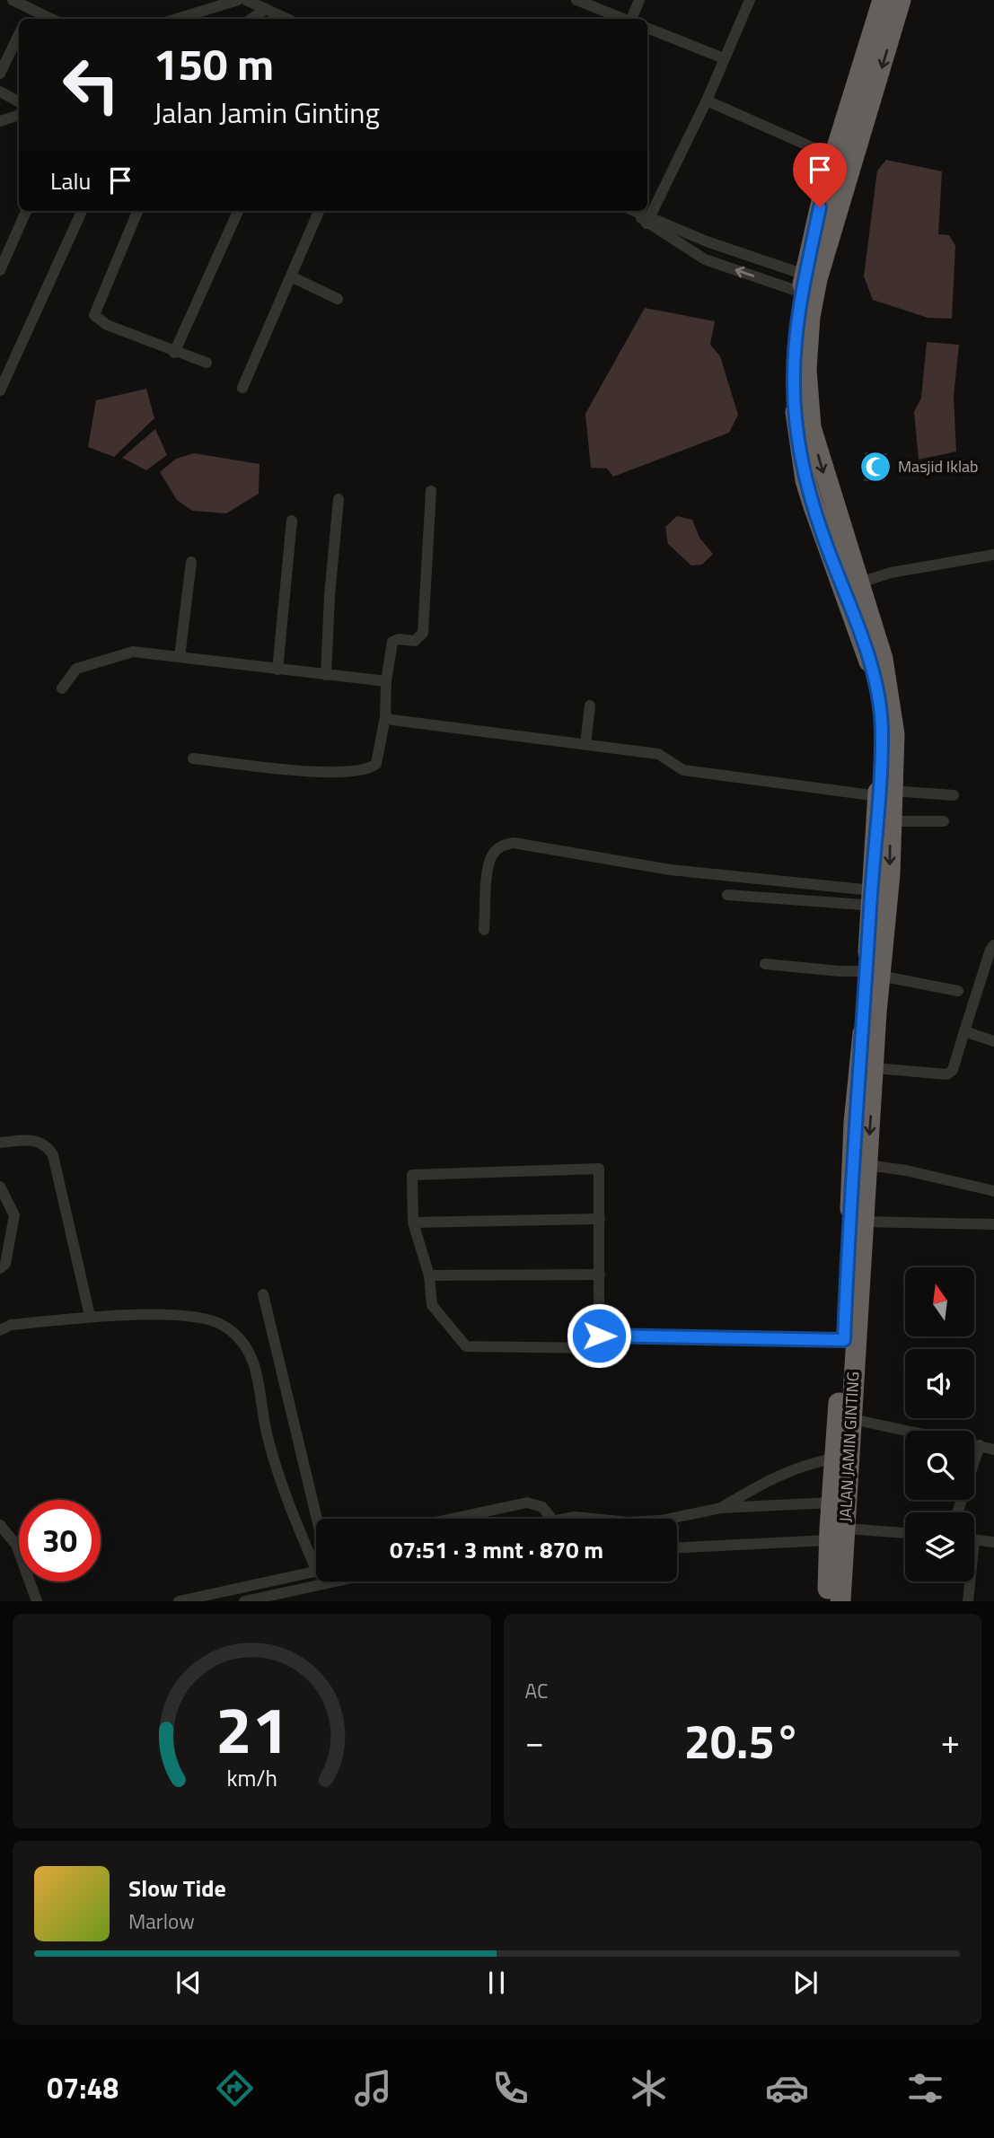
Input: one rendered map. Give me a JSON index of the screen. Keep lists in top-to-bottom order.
{
  "streets": {
    "highway": ["JALAN JAMIN GINTING"]
  },
  "places": {
    "mosque": ["Masjid Iklab"]
  },
  "north": "top",
  "page": {
    "turn": ["150 m", "Jalan Jamin Ginting"],
    "then": "Lalu",
    "limit": "30",
    "trip": "07:51 · 3 mnt · 870 m",
    "tile": "AC",
    "heat": ["−", "20.5°", "+"],
    "song": ["Slow Tide", "Marlow"],
    "tabs": "07:48",
    "gauge": ["21", "km/h"]
  }
}
